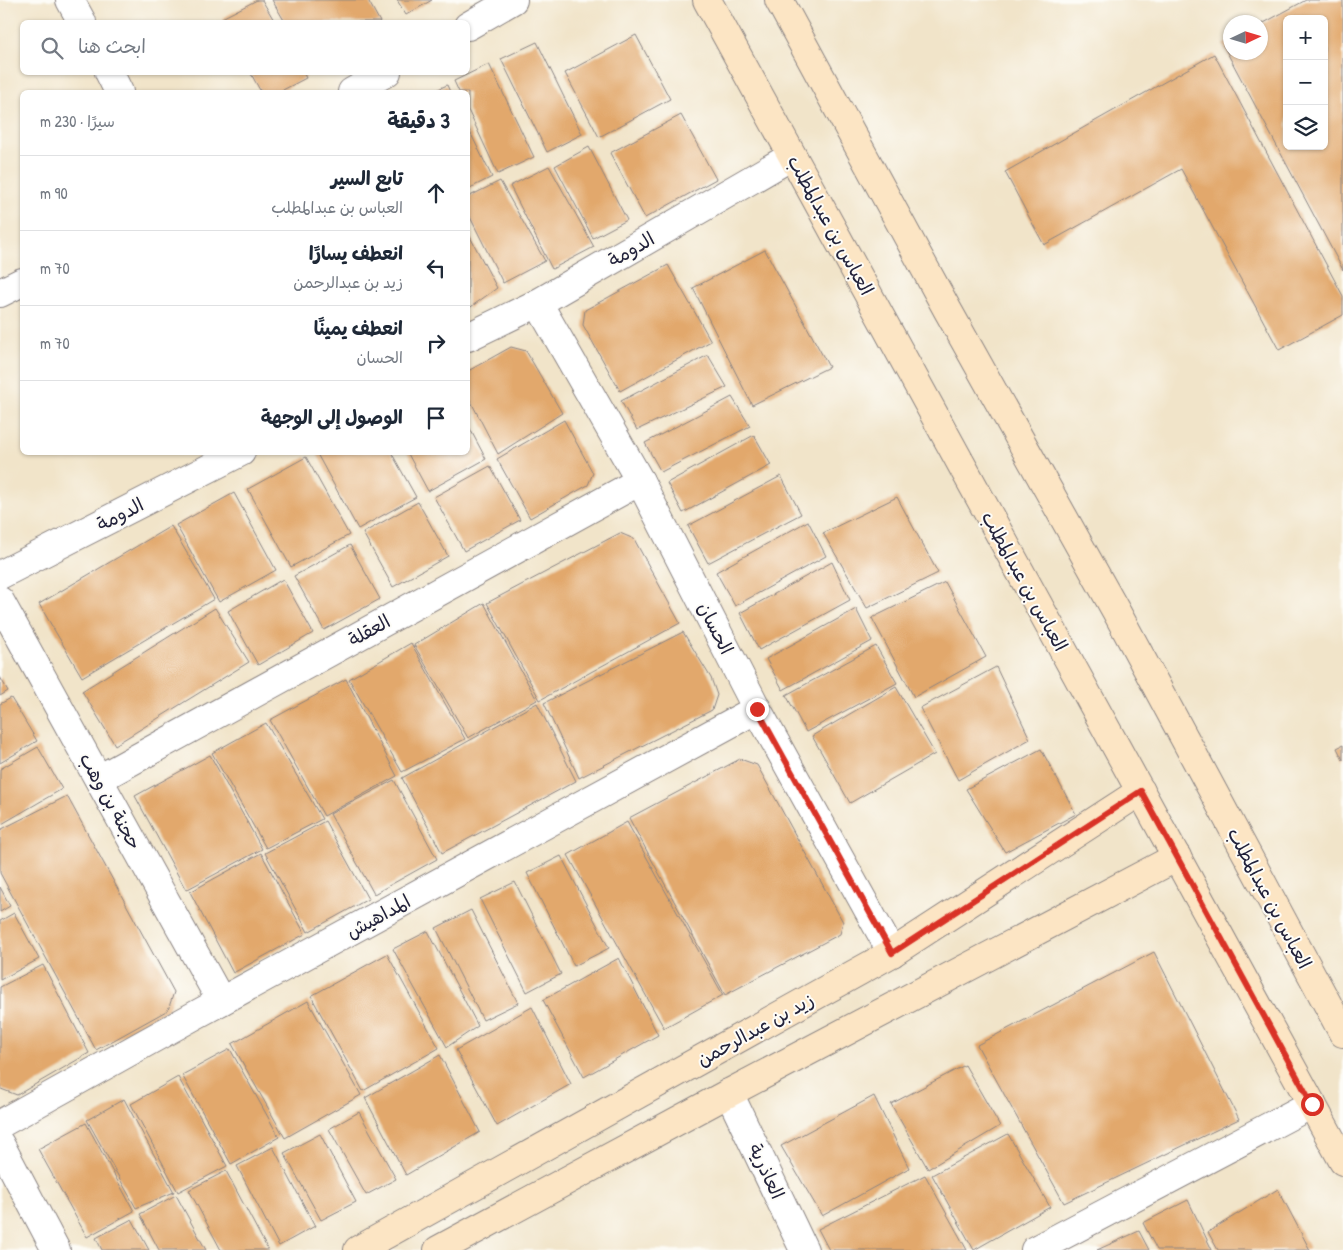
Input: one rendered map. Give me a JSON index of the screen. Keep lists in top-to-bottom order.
{
  "streets": {
    "street": [
      "العباس بن عبدالمطلب",
      "الدومة",
      "الحسان",
      "العقلة",
      "حجنة بن وهب",
      "المداهيش",
      "زيد بن عبدالرحمن",
      "العاذرية"
    ]
  },
  "crossings": [
    ["العباس بن عبدالمطلب", "الدومة"],
    ["العباس بن عبدالمطلب", "زيد بن عبدالرحمن"],
    ["الدومة", "الحسان"],
    ["الحسان", "العقلة"],
    ["الحسان", "المداهيش"],
    ["الحسان", "زيد بن عبدالرحمن"],
    ["العقلة", "حجنة بن وهب"],
    ["حجنة بن وهب", "المداهيش"]
  ],
  "north": "right",
  "page": {
    "map_buttons": ["+", "−"],
    "search": "ابحث هنا",
    "heading": ["3 دقيقة", "سيرًا · 230 m"],
    "list": [
      ["تابع السير", "العباس بن عبدالمطلب", "90 m"],
      ["انعطف يسارًا", "زيد بن عبدالرحمن", "70 m"],
      ["انعطف يمينًا", "الحسان", "70 m"],
      "الوصول إلى الوجهة"
    ]
  }
}
